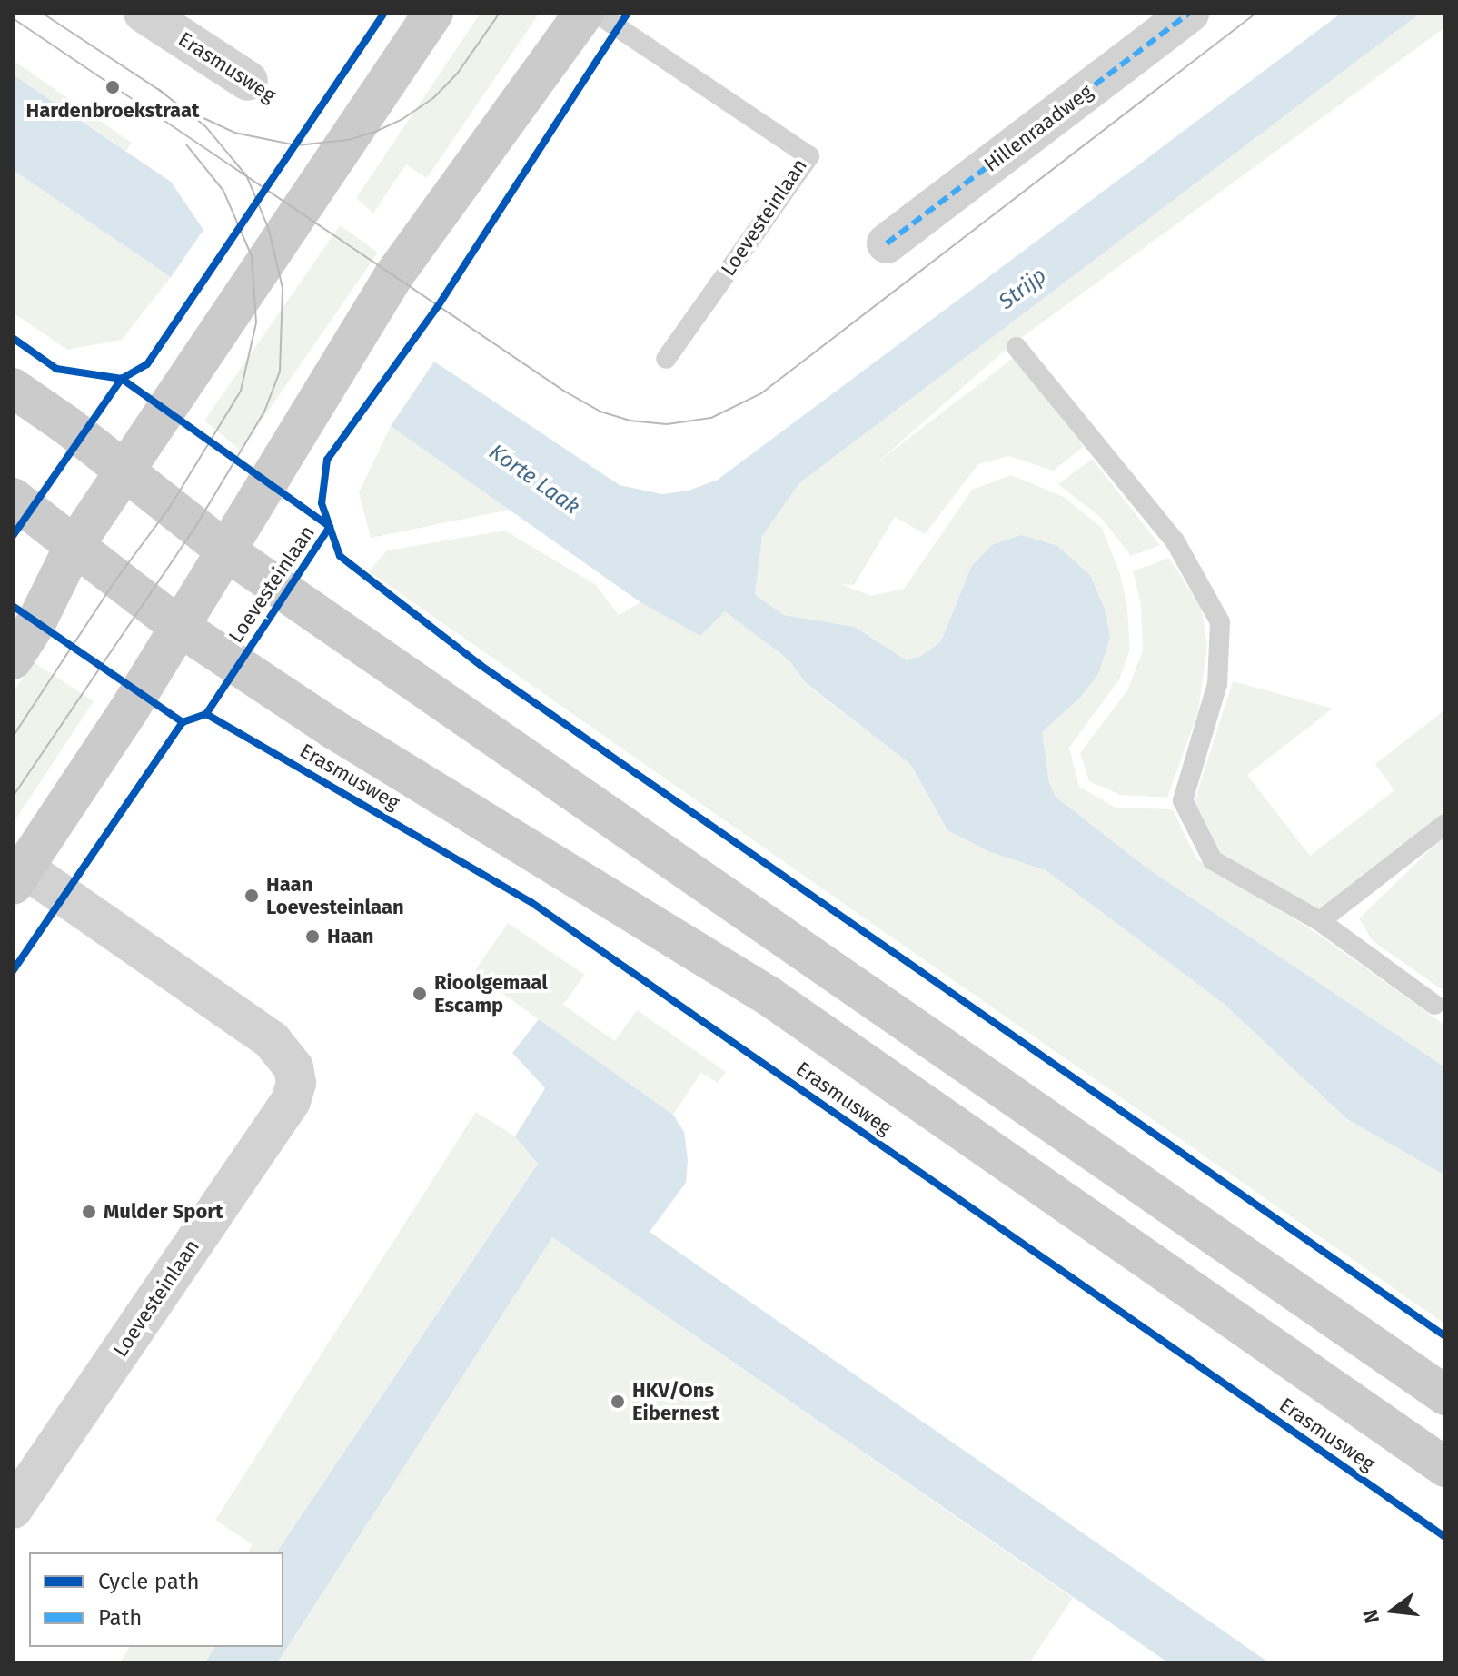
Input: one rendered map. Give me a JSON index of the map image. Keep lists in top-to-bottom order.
{
  "streets": {
    "main road": ["Erasmusweg", "Loevesteinlaan"],
    "street": ["Hillenraadweg"]
  },
  "crossings": [
    ["Erasmusweg", "Loevesteinlaan"]
  ],
  "water": ["Strijp", "Korte Laak"],
  "places": [
    "Hardenbroekstraat",
    "Haan Loevesteinlaan",
    "Haan",
    "Rioolgemaal Escamp",
    "Mulder Sport",
    "HKV/Ons Eibernest"
  ],
  "legend": ["Cycle path", "Path"],
  "north": "left"
}
